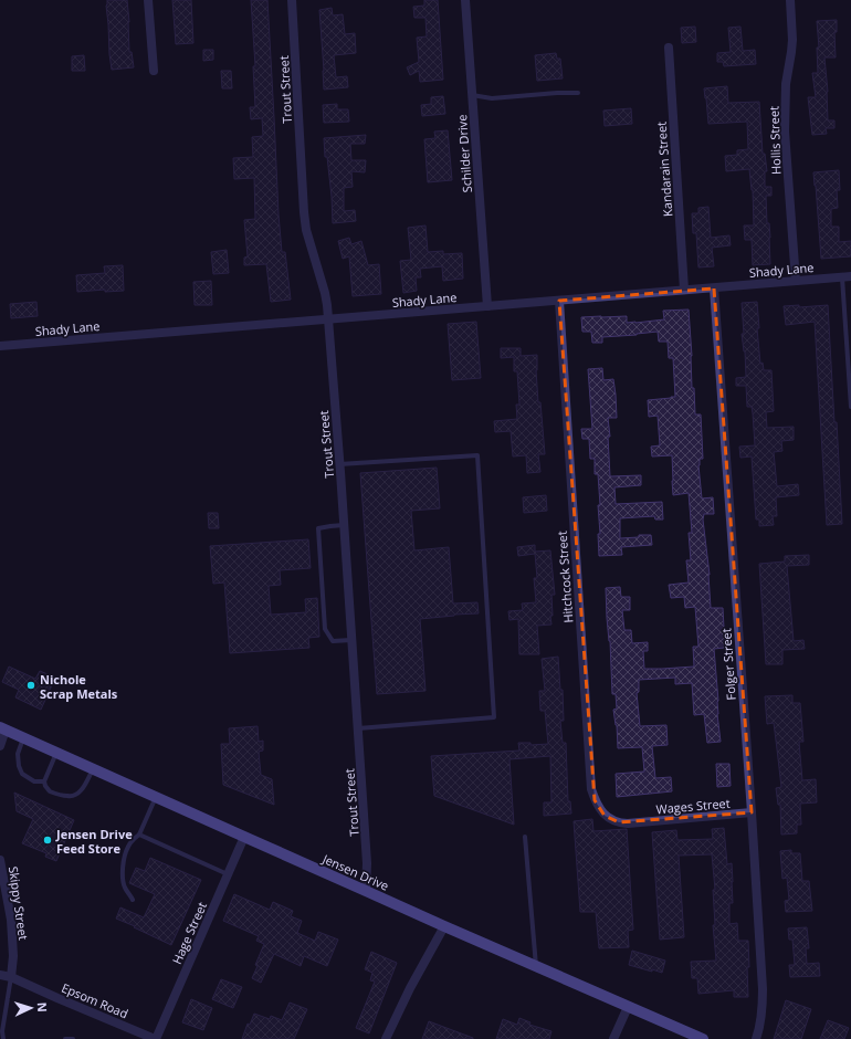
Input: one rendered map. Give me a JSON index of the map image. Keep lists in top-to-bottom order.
{
  "streets": {
    "main road": ["Jensen Drive"],
    "street": [
      "Trout Street",
      "Hollis Street",
      "Schilder Drive",
      "Kandarain Street",
      "Shady Lane",
      "Hitchcock Street",
      "Folger Street",
      "Wages Street",
      "Skippy Street",
      "Hage Street",
      "Epsom Road"
    ]
  },
  "crossings": [
    ["Trout Street", "Shady Lane"],
    ["Trout Street", "Jensen Drive"],
    ["Hollis Street", "Shady Lane"],
    ["Schilder Drive", "Shady Lane"],
    ["Kandarain Street", "Shady Lane"],
    ["Shady Lane", "Hitchcock Street"],
    ["Shady Lane", "Folger Street"],
    ["Hitchcock Street", "Wages Street"],
    ["Folger Street", "Wages Street"],
    ["Jensen Drive", "Hage Street"],
    ["Skippy Street", "Epsom Road"],
    ["Hage Street", "Epsom Road"]
  ],
  "places": ["Nichole Scrap Metals", "Jensen Drive Feed Store"],
  "north": "right"
}
